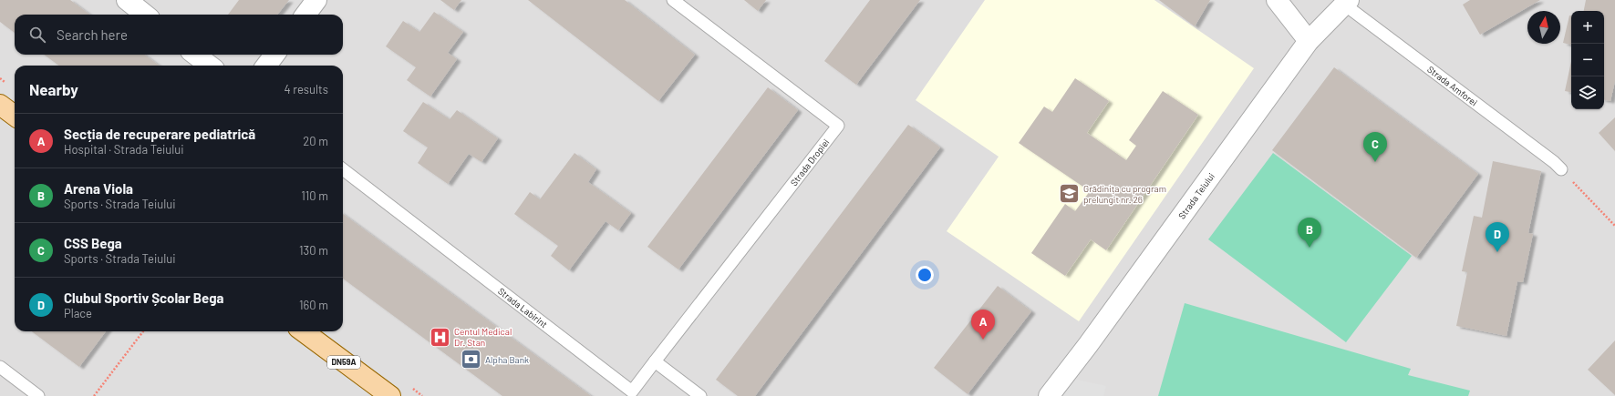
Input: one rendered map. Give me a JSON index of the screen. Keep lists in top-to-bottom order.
{
  "streets": {
    "main road": ["DN59A"],
    "street": ["Strada Teiului"],
    "lane": ["Strada Amforei", "Strada Dropiei", "Strada Labirint"]
  },
  "crossings": [
    ["Strada Amforei", "Strada Teiului"],
    ["Strada Dropiei", "Strada Labirint"]
  ],
  "places": {
    "school or university": ["Grădinița cu program prelungit nr. 26"],
    "hospital": ["Centul Medical Dr. Stan"],
    "bank": ["Alpha Bank"]
  },
  "north": "top",
  "page": {
    "map_buttons": ["+", "−"],
    "search": "Search here",
    "heading": ["Nearby", "4 results"],
    "list": [
      {
        "mark": "A",
        "name": "Secția de recuperare pediatrică",
        "note": "Hospital · Strada Teiului",
        "value": "20 m"
      },
      {
        "mark": "B",
        "name": "Arena Viola",
        "note": "Sports · Strada Teiului",
        "value": "110 m"
      },
      {
        "mark": "C",
        "name": "CSS Bega",
        "note": "Sports · Strada Teiului",
        "value": "130 m"
      },
      {
        "mark": "D",
        "name": "Clubul Sportiv Școlar Bega",
        "note": "Place",
        "value": "160 m"
      }
    ],
    "pins": [
      "C",
      "B",
      "D",
      "A"
    ]
  }
}
